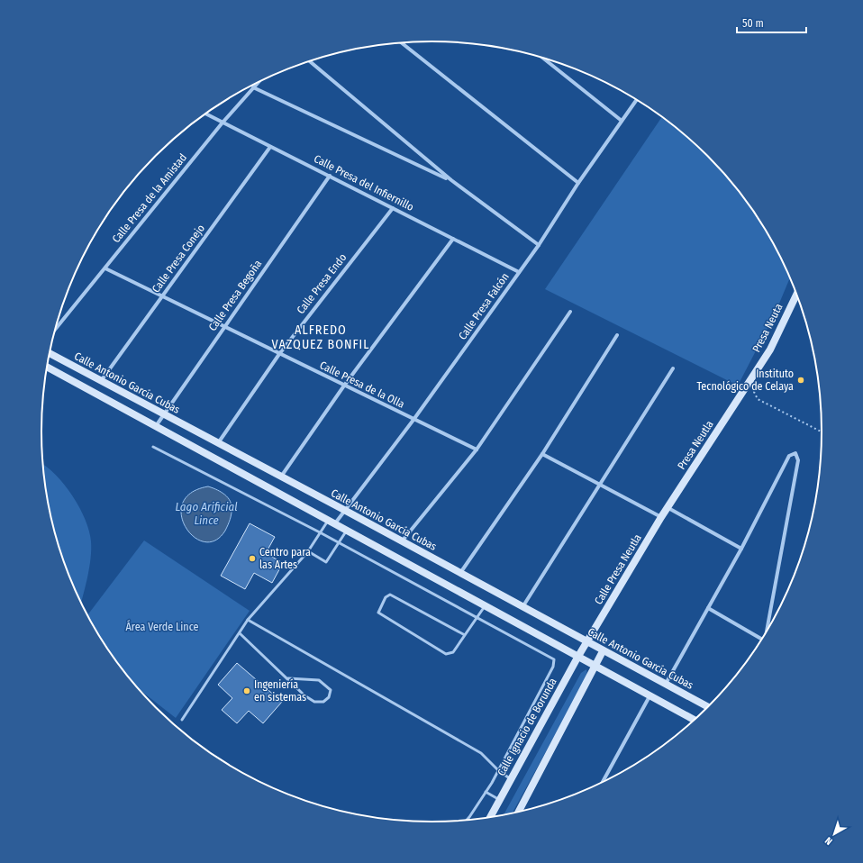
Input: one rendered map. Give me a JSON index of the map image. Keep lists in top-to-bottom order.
{
  "streets": {
    "street": [
      "Calle Presa del Infiernillo",
      "Calle Presa de la Amistad",
      "Calle Presa Conejo",
      "Calle Presa Endo",
      "Calle Presa Begoña",
      "Calle Presa Falcón",
      "Presa Neuta",
      "Calle Antonio García Cubas",
      "Calle Presa de la Olla",
      "Presa Neutla",
      "Calle Presa Neutla",
      "Calle Ignacio de Borunda"
    ]
  },
  "crossings": [
    ["Calle Presa del Infiernillo", "Calle Presa de la Amistad"],
    ["Calle Presa del Infiernillo", "Calle Presa Conejo"],
    ["Calle Presa del Infiernillo", "Calle Presa Endo"],
    ["Calle Presa del Infiernillo", "Calle Presa Begoña"],
    ["Calle Presa del Infiernillo", "Calle Presa Falcón"],
    ["Calle Presa de la Amistad", "Calle Presa de la Olla"],
    ["Calle Presa Conejo", "Calle Antonio García Cubas"],
    ["Calle Presa Conejo", "Calle Presa de la Olla"],
    ["Calle Presa Endo", "Calle Antonio García Cubas"],
    ["Calle Presa Endo", "Calle Presa de la Olla"],
    ["Calle Presa Begoña", "Calle Antonio García Cubas"],
    ["Calle Presa Begoña", "Calle Presa de la Olla"],
    ["Calle Presa Falcón", "Calle Antonio García Cubas"],
    ["Calle Presa Falcón", "Calle Presa de la Olla"],
    ["Presa Neuta", "Presa Neutla"],
    ["Calle Antonio García Cubas", "Calle Presa Neutla"],
    ["Calle Antonio García Cubas", "Calle Ignacio de Borunda"],
    ["Presa Neutla", "Calle Presa Neutla"],
    ["Calle Presa Neutla", "Calle Ignacio de Borunda"]
  ],
  "districts": ["ALFREDO VAZQUEZ BONFIL"],
  "water": ["Lago Arificial Lince"],
  "parks": ["Área Verde Lince"],
  "places": ["Instituto Tecnológico de Celaya", "Centro para las Artes", "Ingeniería en sistemas"],
  "scale_bar": "50 m",
  "north": "bottom left"
}
